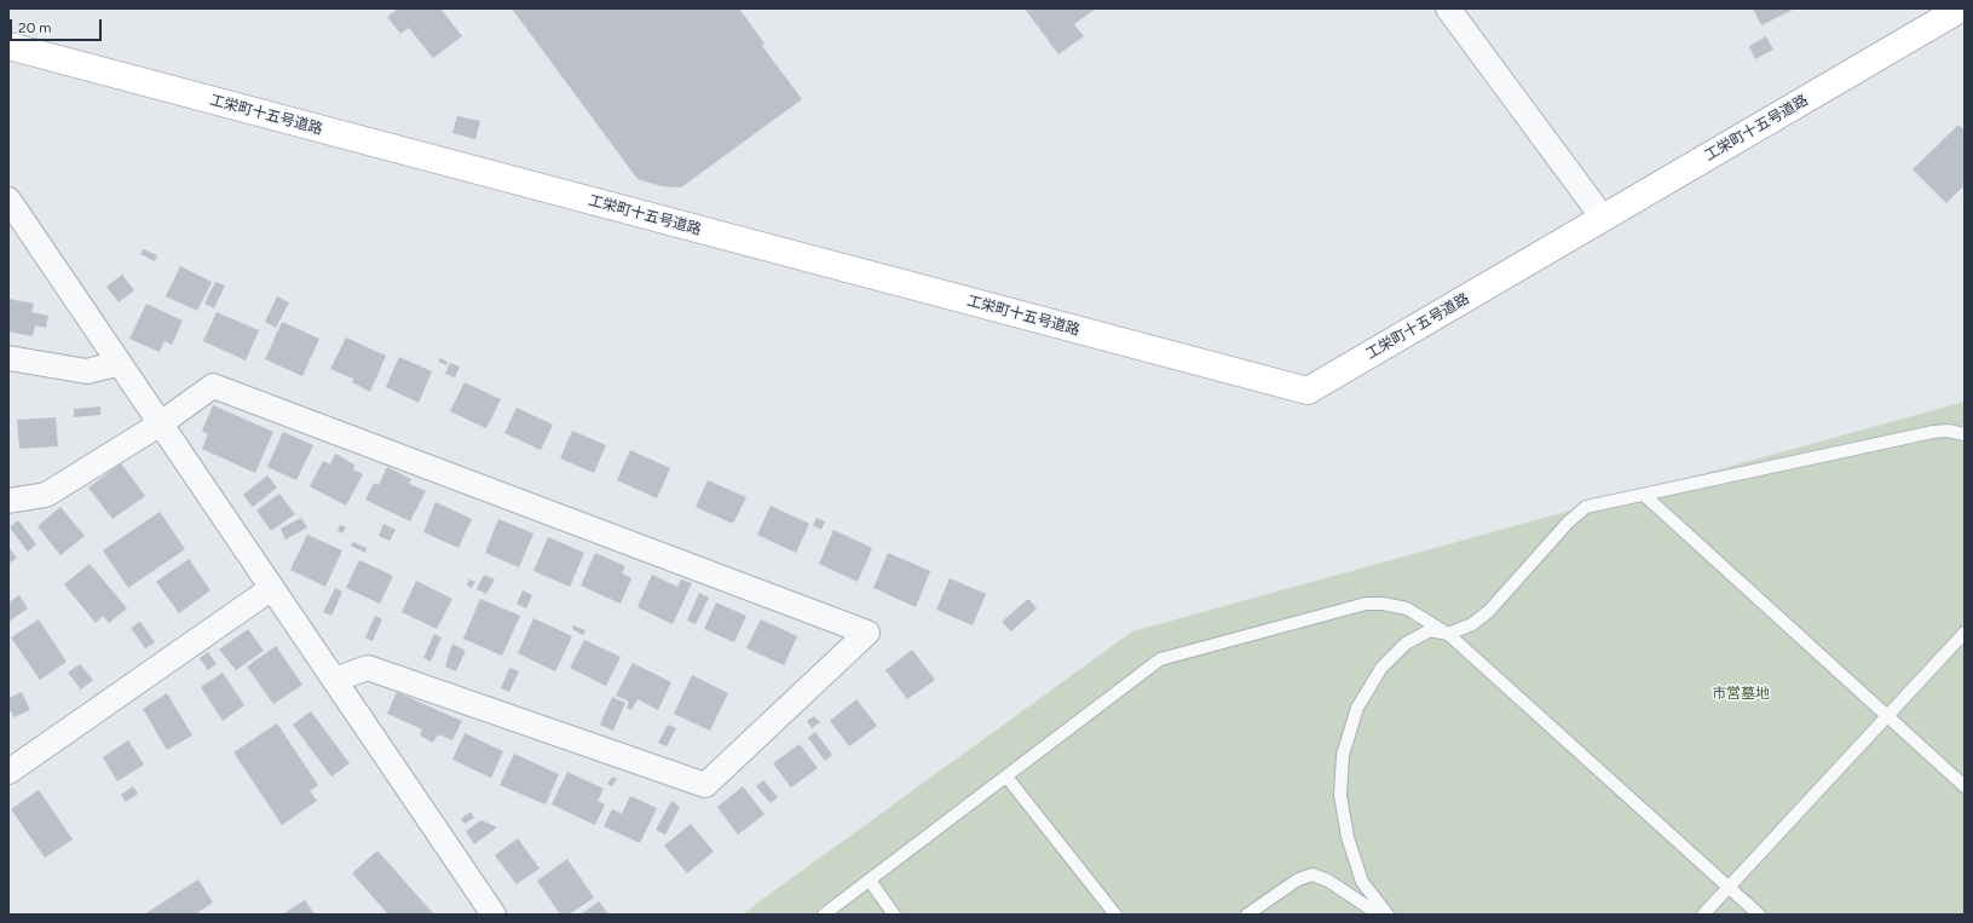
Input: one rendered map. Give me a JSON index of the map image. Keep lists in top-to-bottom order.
{
  "streets": {
    "street": ["工栄町十五号道路"]
  },
  "parks": ["市営墓地"],
  "scale_bar": "20 m"
}
